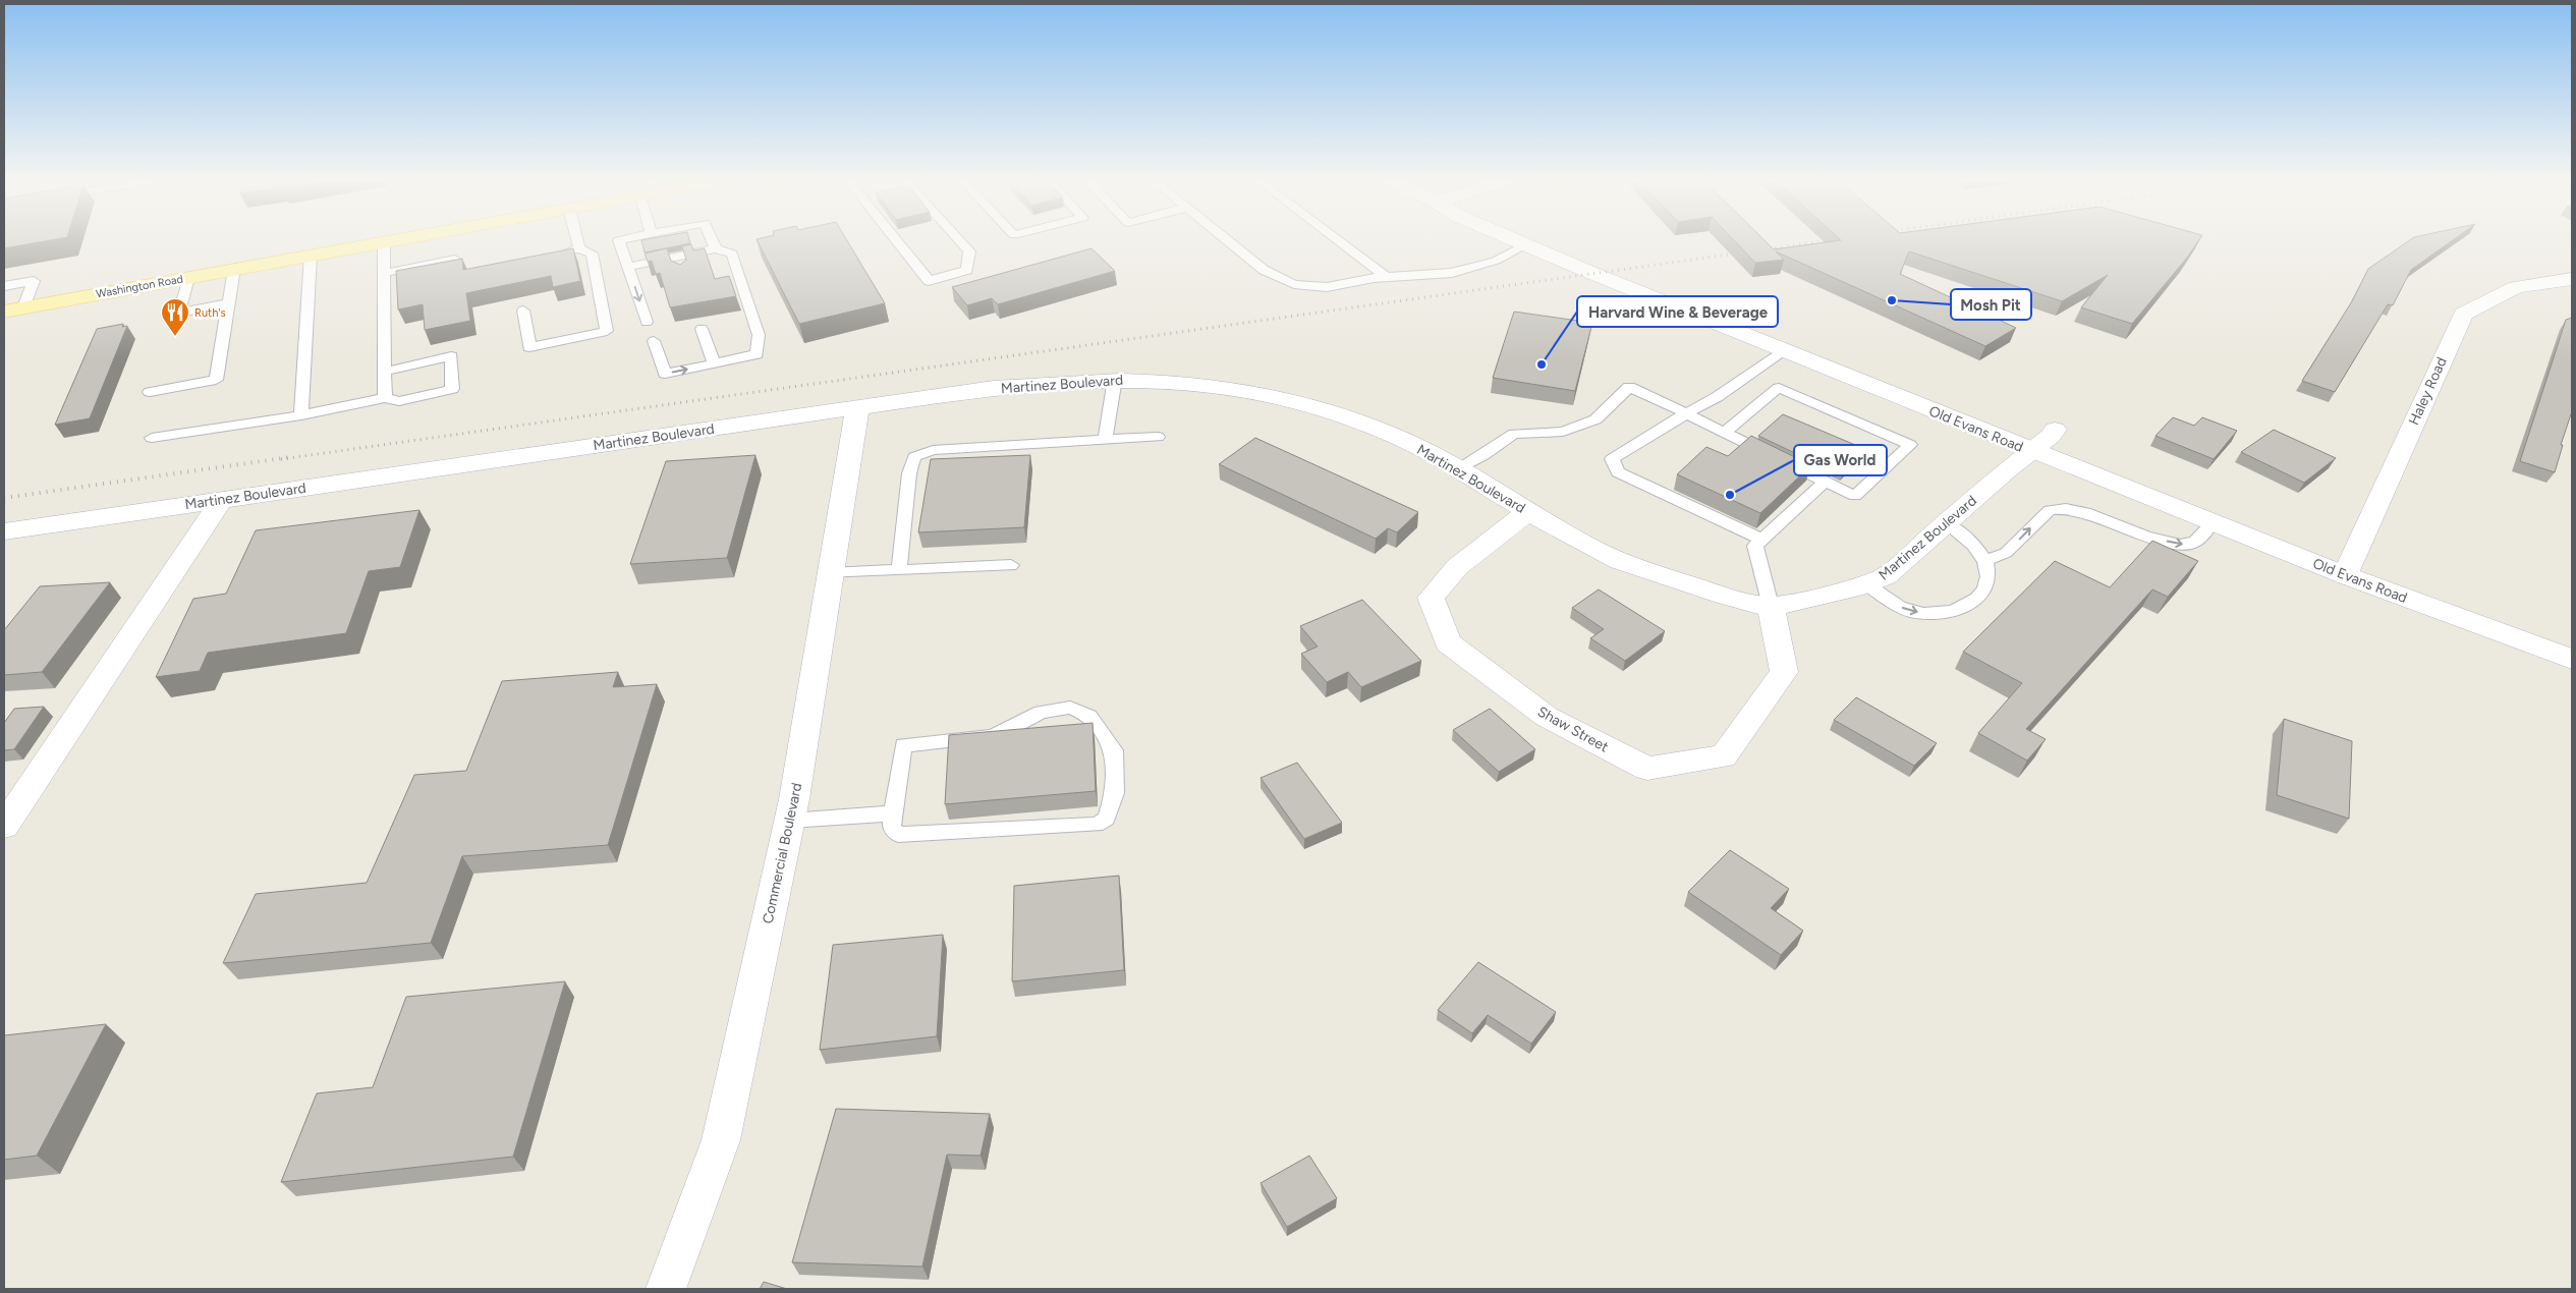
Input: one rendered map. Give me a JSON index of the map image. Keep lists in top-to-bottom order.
{
  "streets": {
    "main road": ["Washington Road"],
    "street": [
      "Martinez Boulevard",
      "Haley Road",
      "Old Evans Road",
      "Shaw Street",
      "Commercial Boulevard"
    ]
  },
  "crossings": [
    ["Martinez Boulevard", "Old Evans Road"],
    ["Martinez Boulevard", "Shaw Street"],
    ["Martinez Boulevard", "Commercial Boulevard"],
    ["Haley Road", "Old Evans Road"]
  ],
  "places": {
    "other": ["Mosh Pit", "Harvard Wine & Beverage", "Gas World"],
    "restaurant": ["Ruth's"]
  }
}
